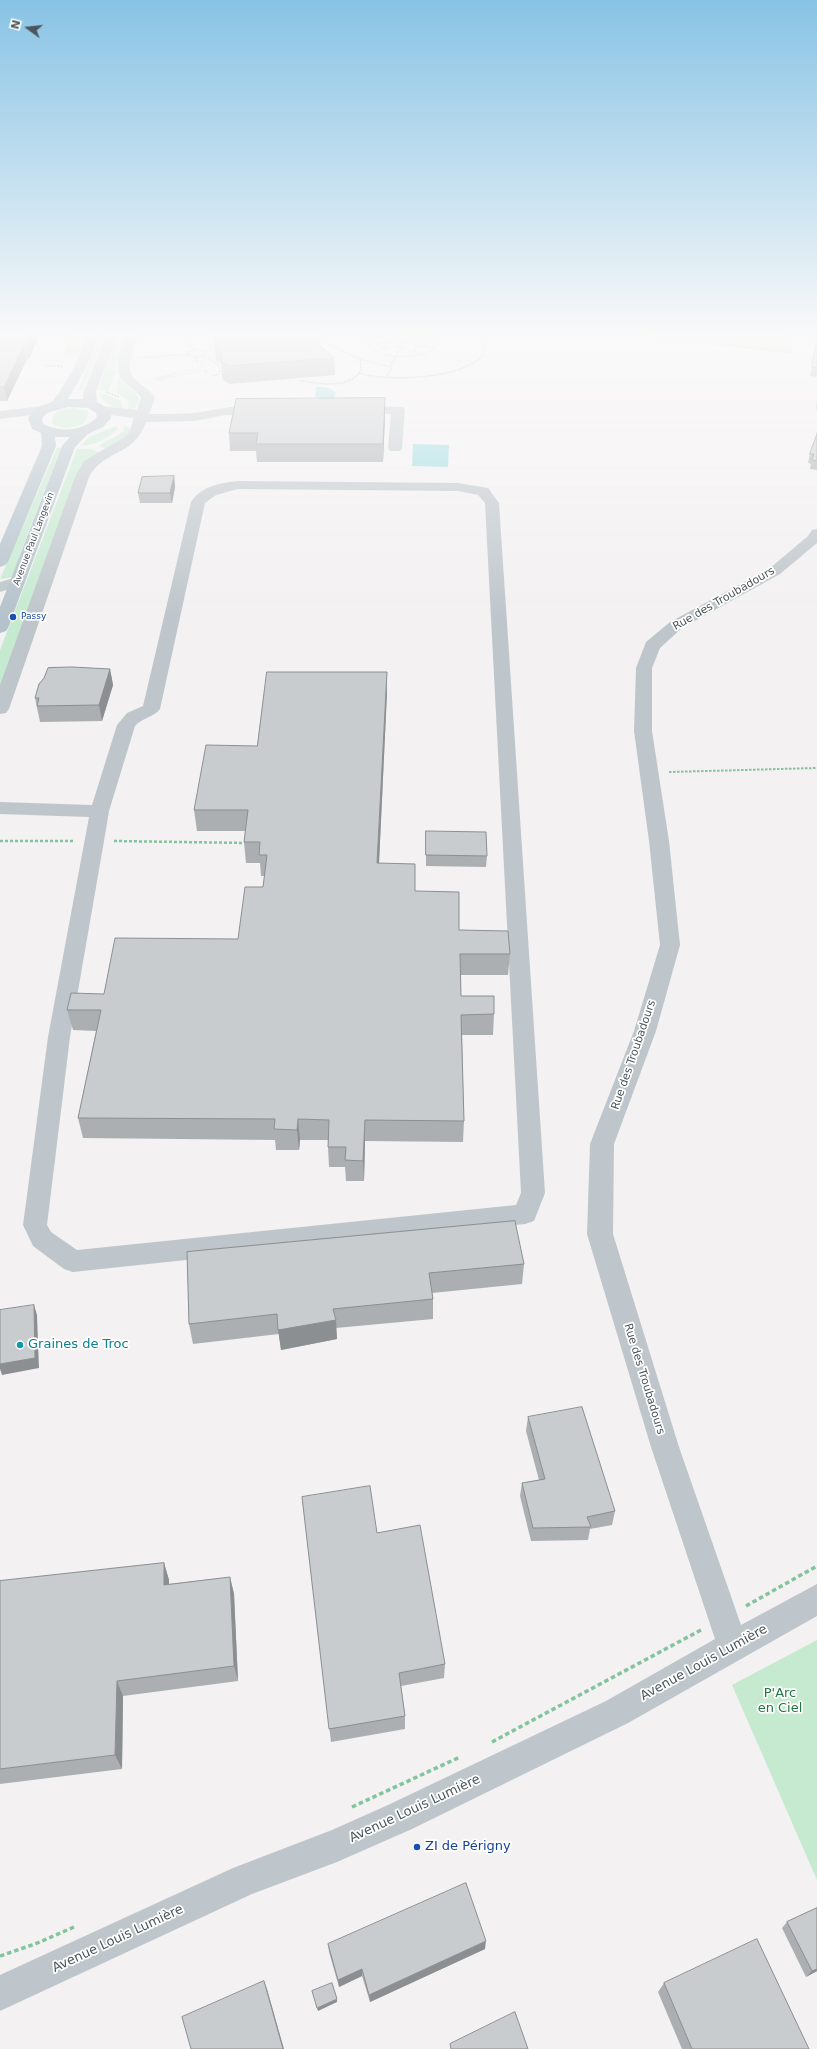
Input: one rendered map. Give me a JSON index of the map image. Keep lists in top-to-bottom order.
{
  "streets": {
    "main road": ["Avenue Paul Langevin"],
    "street": ["Rue des Troubadours", "Avenue Louis Lumière"]
  },
  "crossings": [
    ["Rue des Troubadours", "Avenue Louis Lumière"]
  ],
  "parks": ["P'Arc en Ciel"],
  "places": ["Passy", "Graines de Troc", "ZI de Périgny"],
  "north": "left"
}
